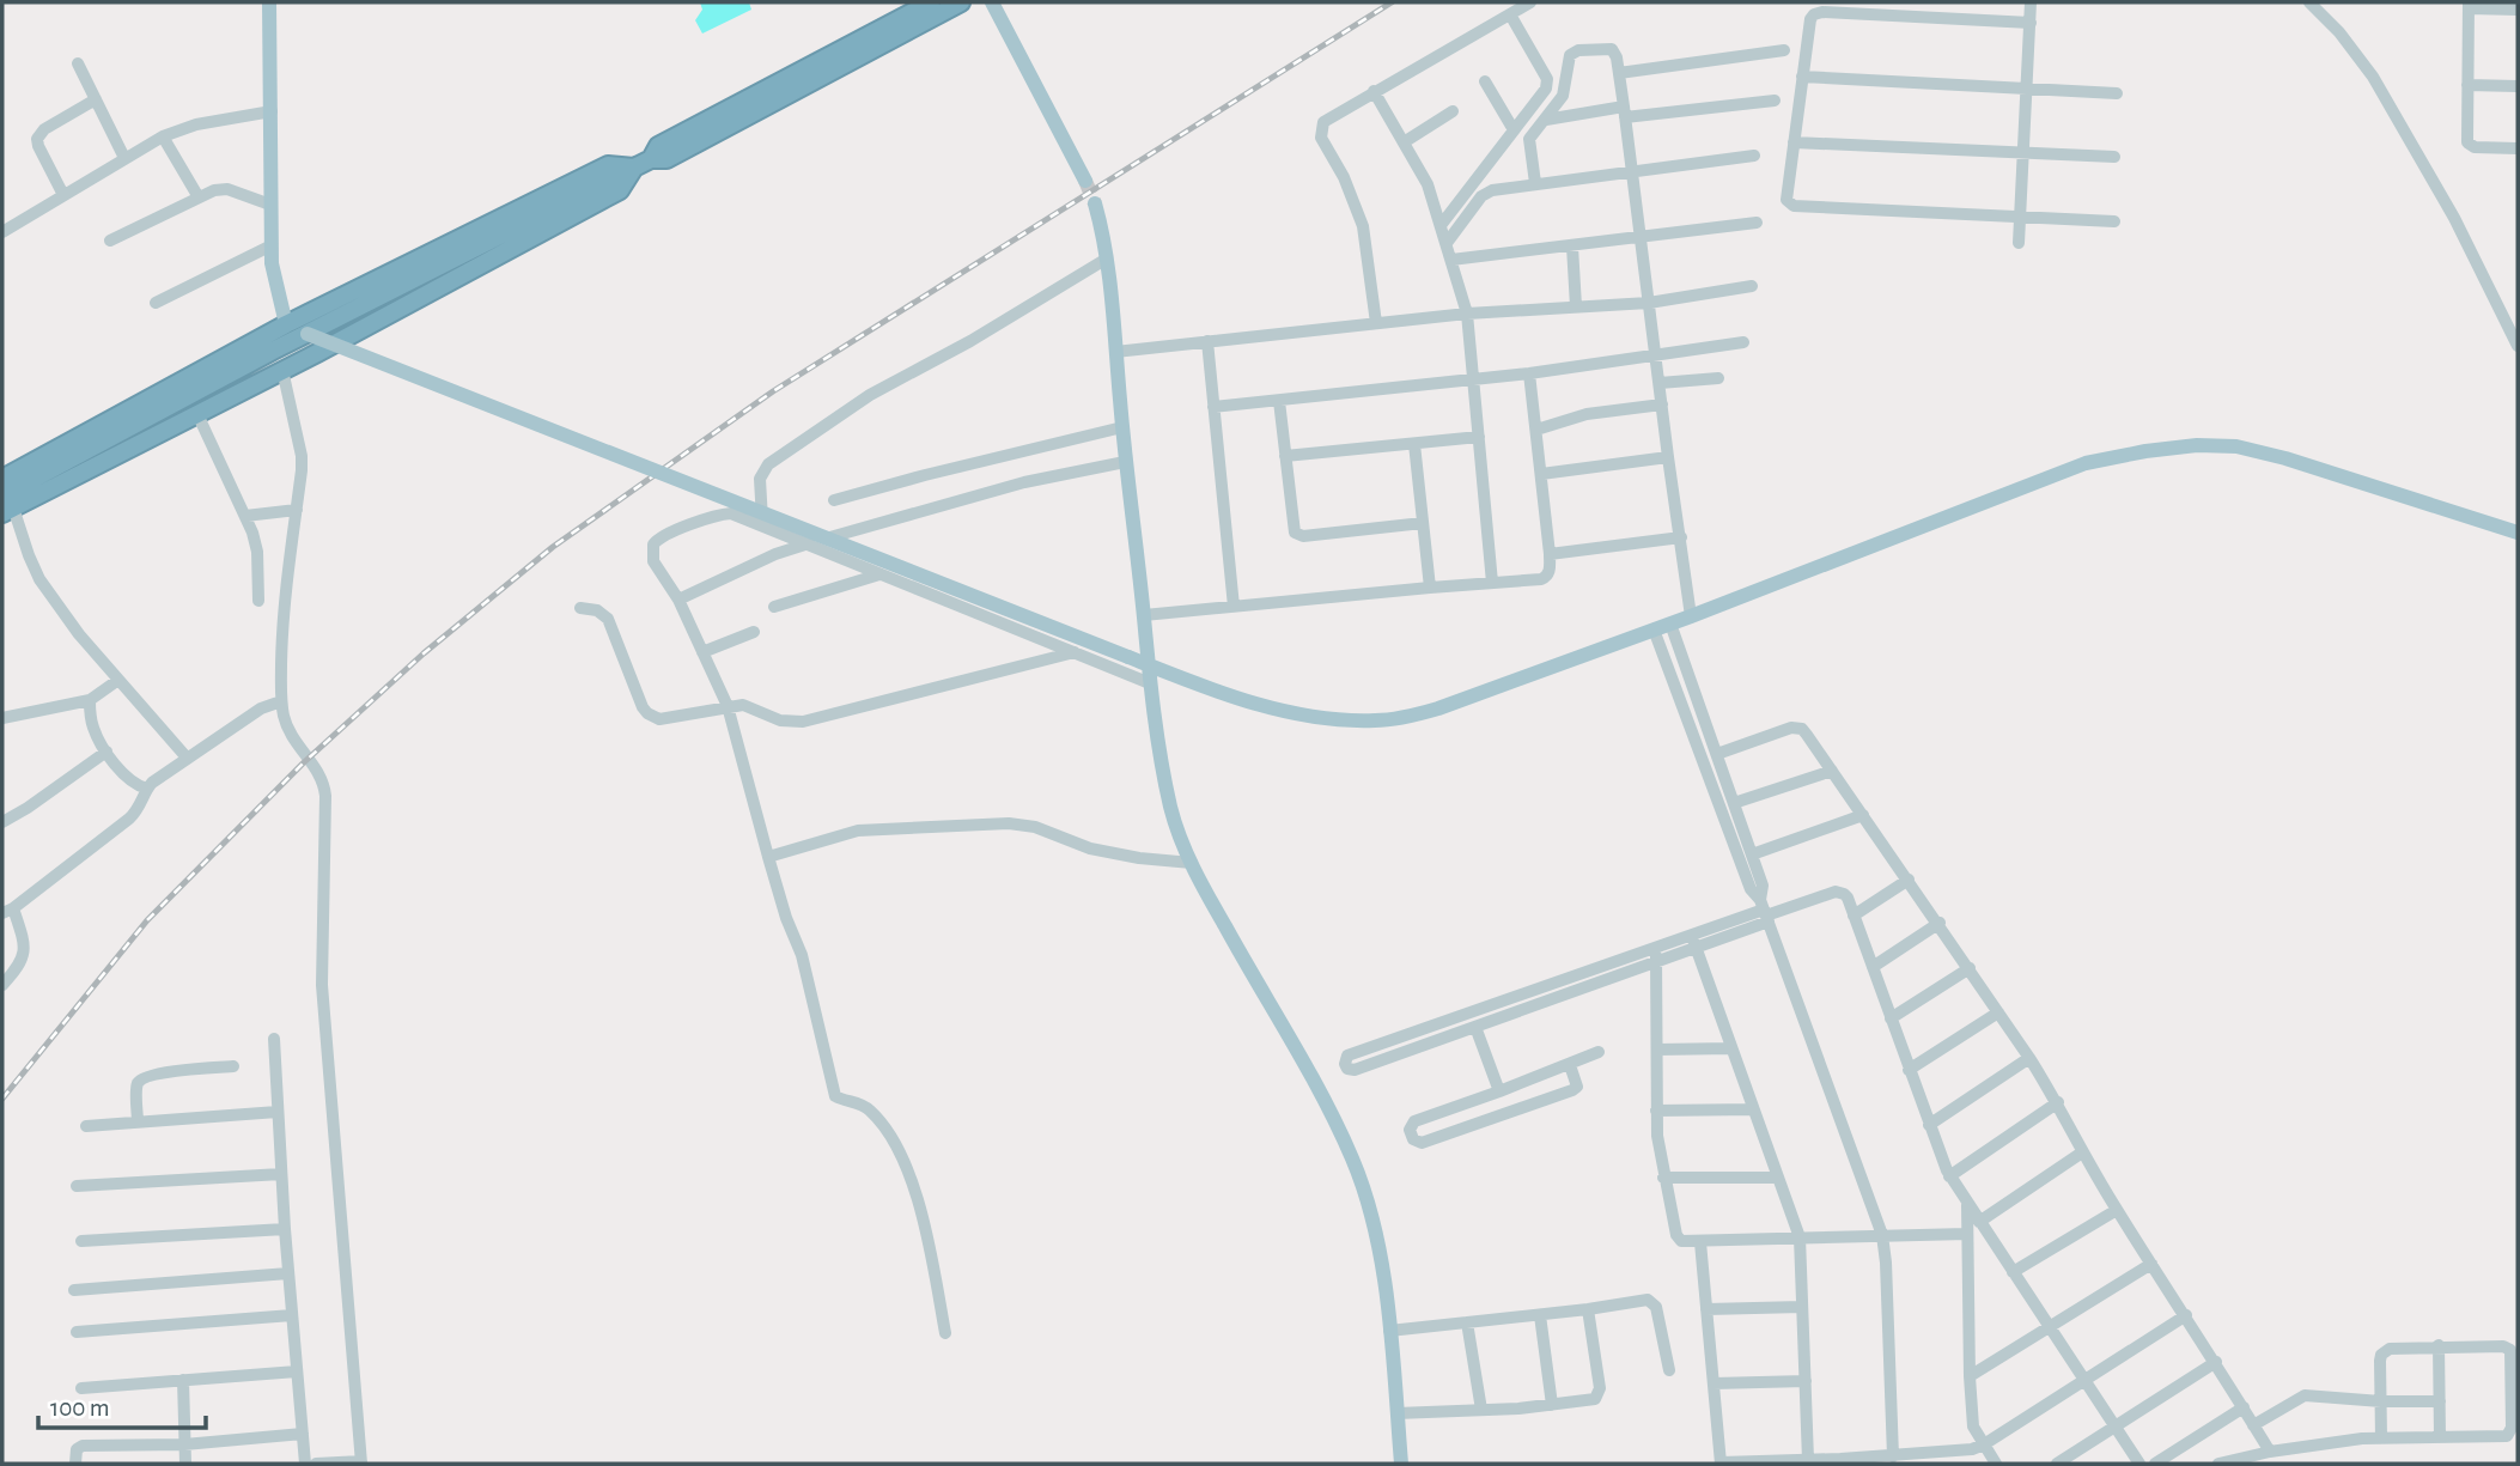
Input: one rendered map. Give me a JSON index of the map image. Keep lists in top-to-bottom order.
{
  "scale_bar": "100 m"
}
